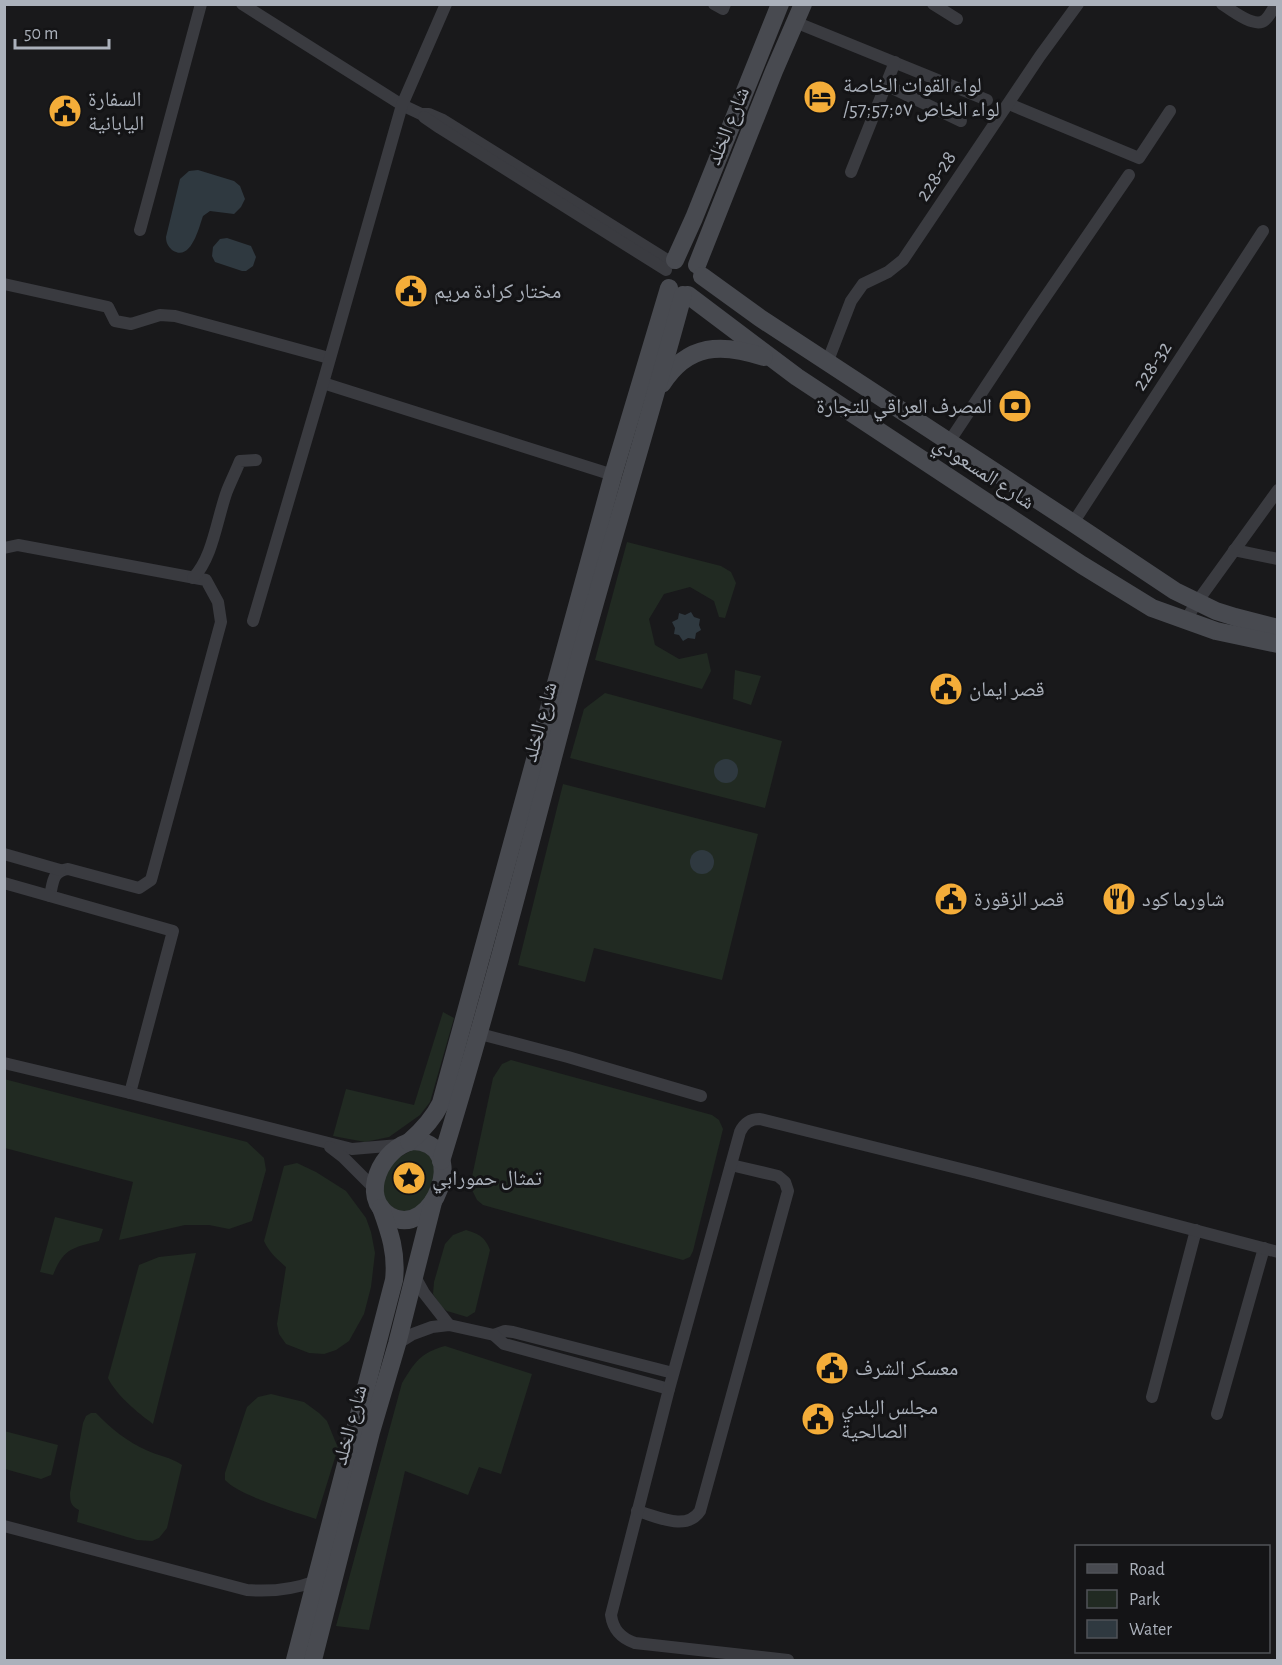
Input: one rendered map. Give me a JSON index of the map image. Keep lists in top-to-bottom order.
{
  "streets": {
    "main road": ["شارع الخلد", "شارع المسعودي"],
    "street": ["228-28", "228-32"]
  },
  "crossings": [
    ["شارع الخلد", "شارع المسعودي"],
    ["228-28", "شارع المسعودي"],
    ["228-32", "شارع المسعودي"]
  ],
  "places": {
    "hotel": ["لواء القوات الخاصة /57;لواء الخاص ٥٧;57"],
    "public building": [
      "السفارة اليابانية",
      "مختار كرادة مريم",
      "قصر ايمان",
      "قصر الزقورة",
      "معسكر الشرف",
      "مجلس البلدي الصالحية"
    ],
    "bank": ["المصرف العراقي للتجارة"],
    "restaurant": ["شاورما كود"],
    "place": ["تمثال حمورابي"]
  },
  "legend": ["Road", "Park", "Water"],
  "scale_bar": "50 m"
}
